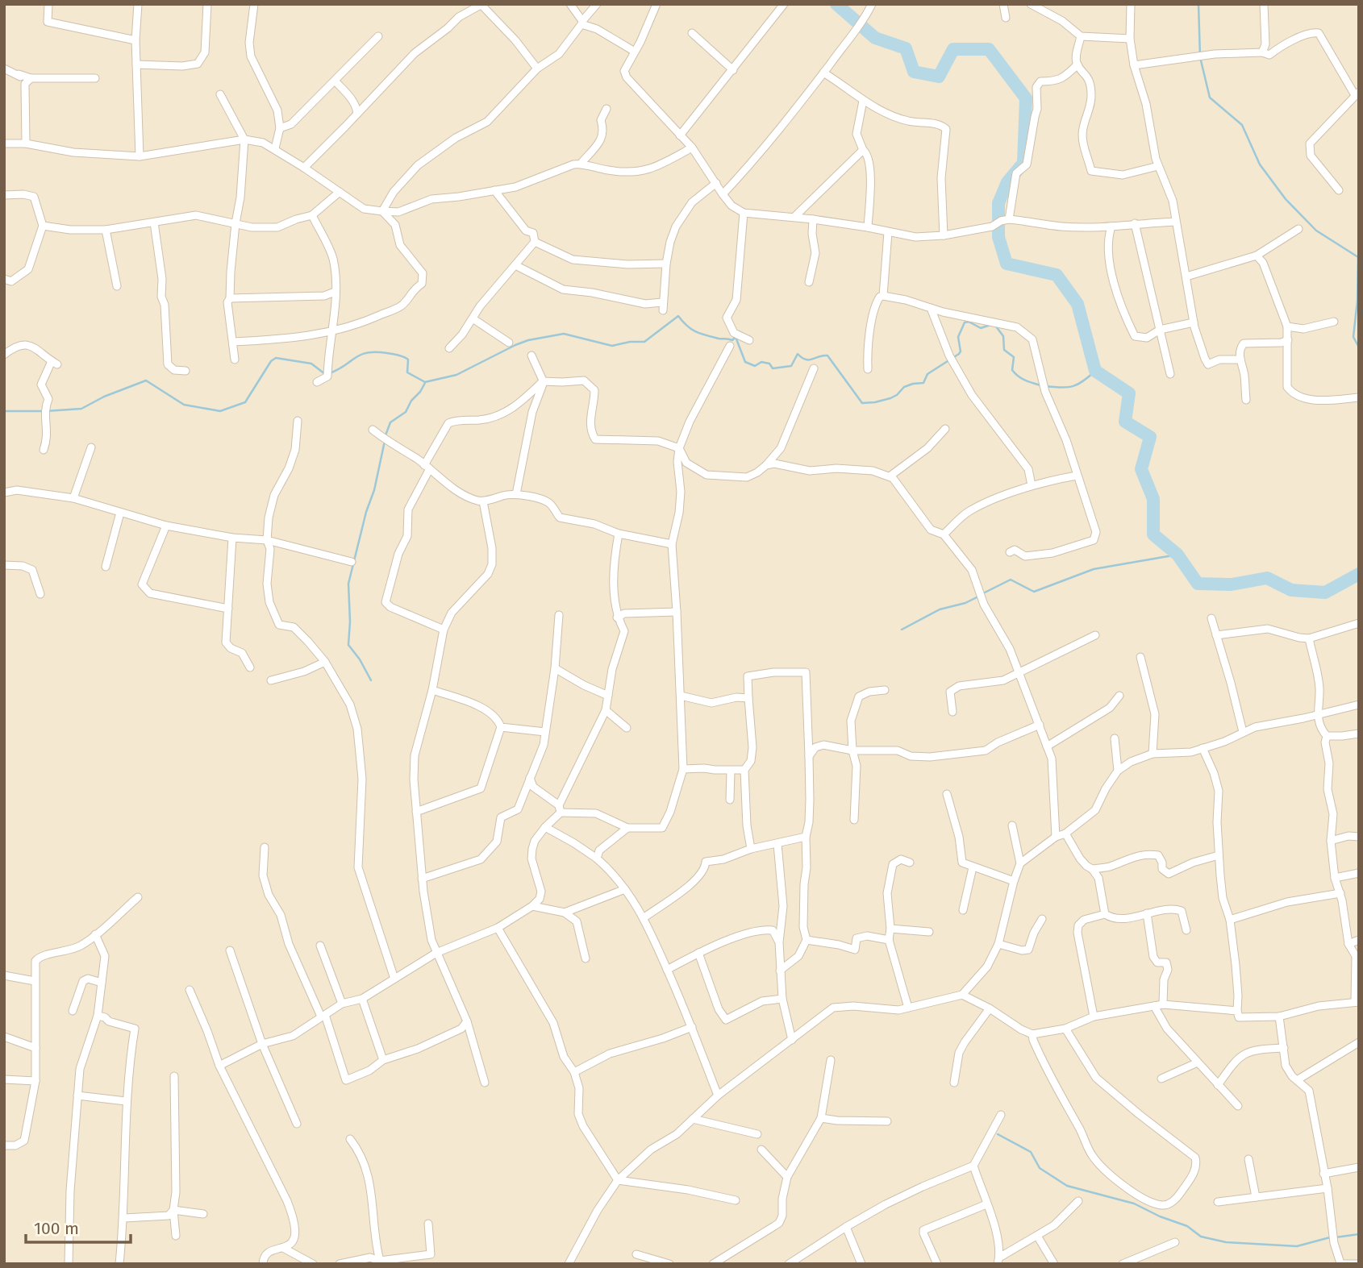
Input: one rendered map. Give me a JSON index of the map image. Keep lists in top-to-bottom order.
{
  "scale_bar": "100 m"
}
